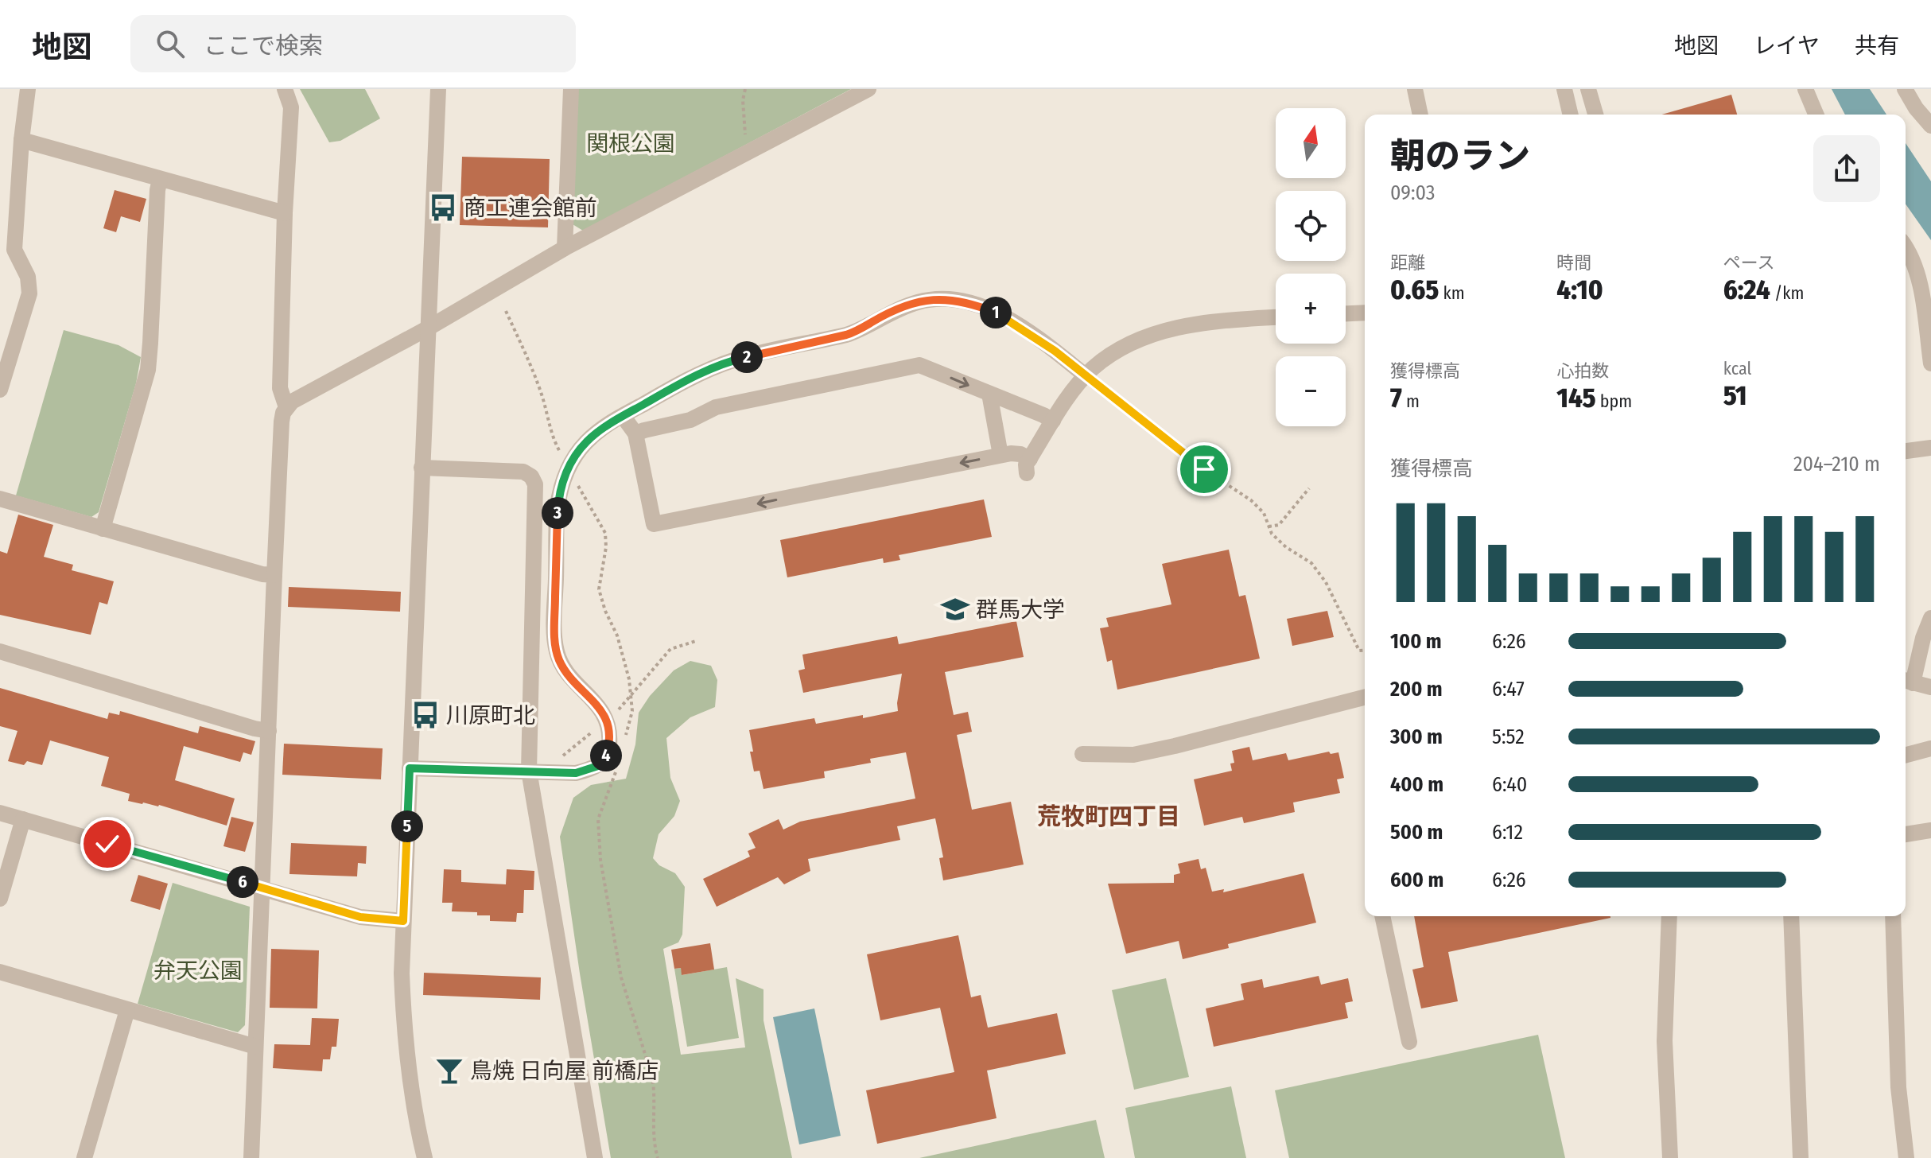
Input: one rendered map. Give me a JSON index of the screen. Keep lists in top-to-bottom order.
{
  "districts": ["荒牧町四丁目"],
  "parks": ["関根公園", "弁天公園"],
  "places": {
    "bus stop": ["商工連会館前", "川原町北"],
    "school or university": ["群馬大学"],
    "bar": ["鳥焼 日向屋 前橋店"]
  },
  "north": "top",
  "page": {
    "header": "地図",
    "search": "ここで検索",
    "nav": ["地図", "レイヤ", "共有"],
    "map_buttons": ["+", "−"],
    "heading": ["朝のラン", "09:03"],
    "stats": [
      ["距離", "0.65 km"],
      ["時間", "4:10"],
      ["ペース", "6:24 /km"],
      ["獲得標高", "7 m"],
      ["心拍数", "145 bpm"],
      ["kcal", "51"]
    ],
    "pins": [
      "1",
      "2",
      "3",
      "4",
      "5",
      "6"
    ],
    "chart": ["獲得標高", "204–210 m"],
    "list": [
      {
        "name": "100 m",
        "note": "6:26"
      },
      {
        "name": "200 m",
        "note": "6:47"
      },
      {
        "name": "300 m",
        "note": "5:52"
      },
      {
        "name": "400 m",
        "note": "6:40"
      },
      {
        "name": "500 m",
        "note": "6:12"
      },
      {
        "name": "600 m",
        "note": "6:26"
      }
    ]
  }
}
